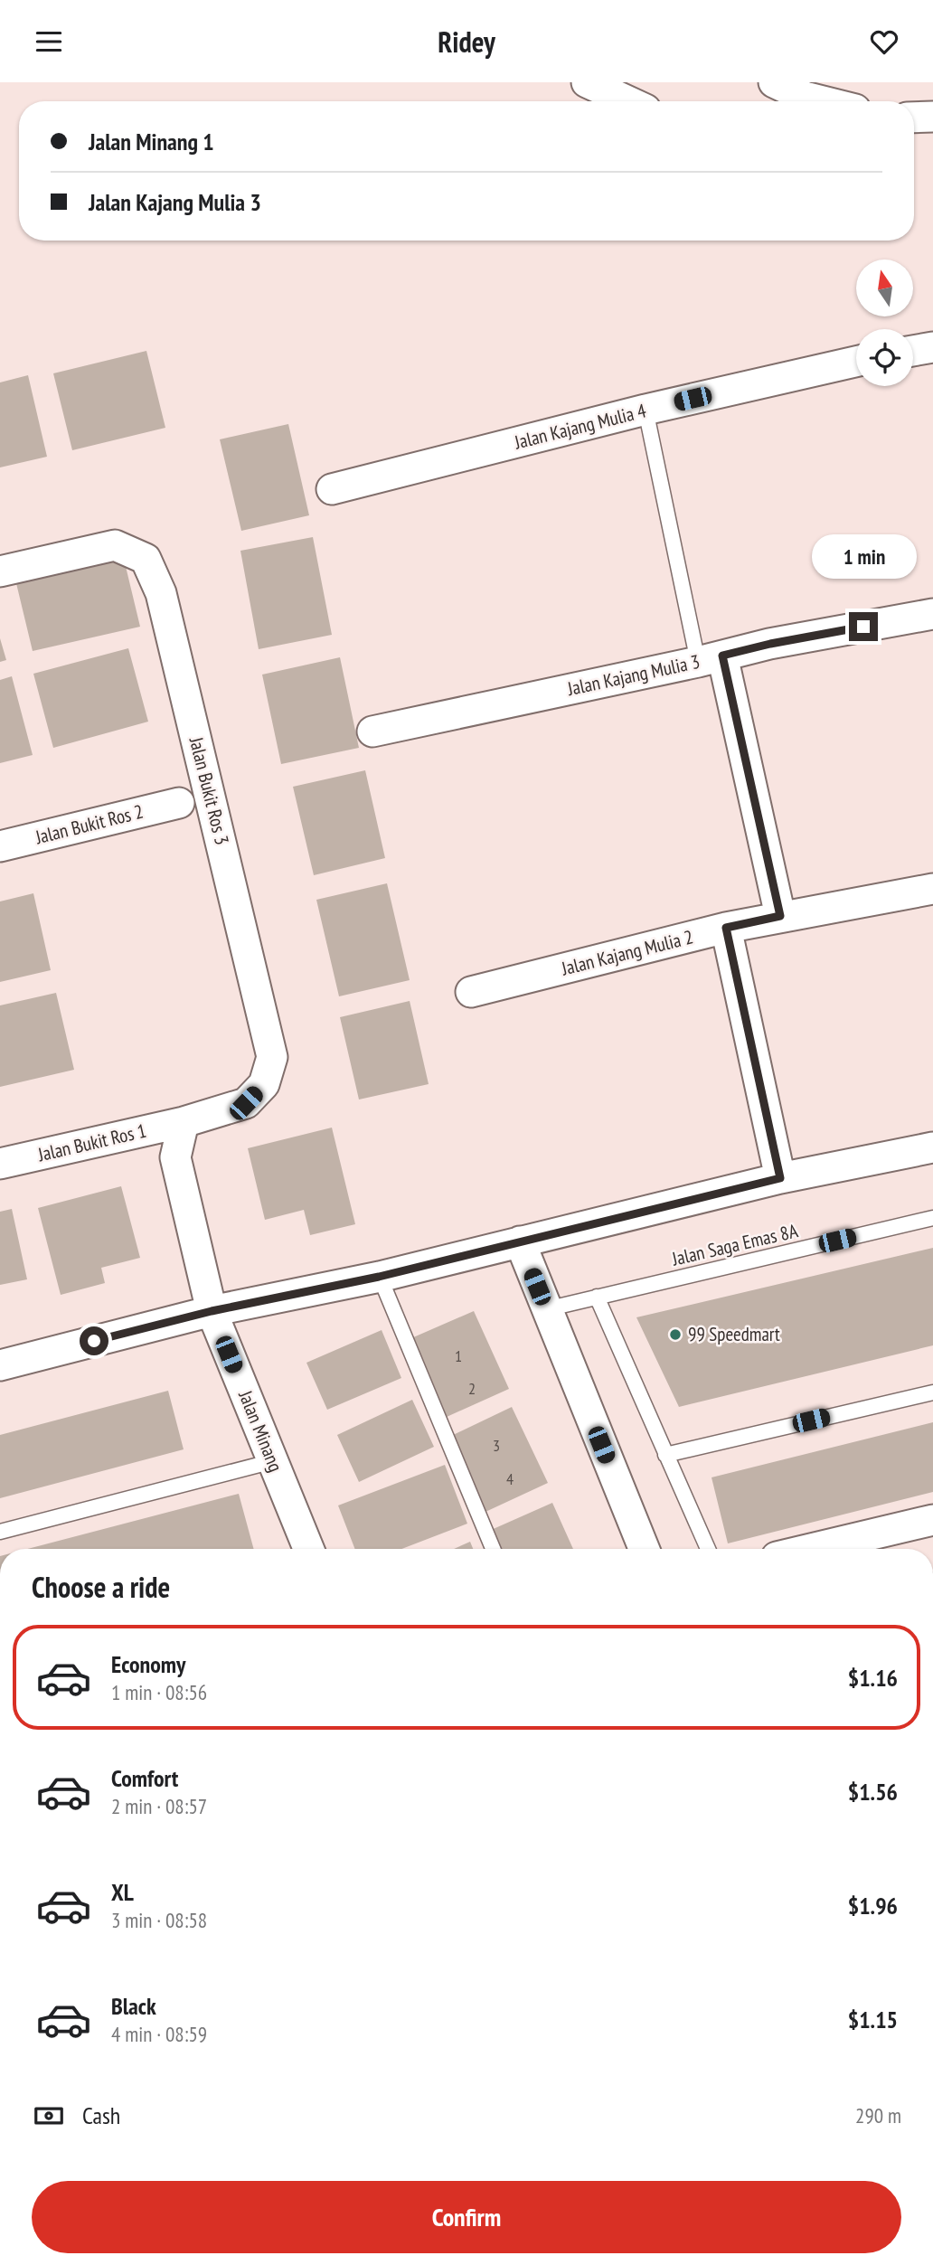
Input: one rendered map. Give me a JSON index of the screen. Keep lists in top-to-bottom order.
{
  "streets": {
    "street": [
      "Jalan Kajang Mulia 4",
      "Jalan Kajang Mulia 3",
      "Jalan Bukit Ros 3",
      "Jalan Bukit Ros 2",
      "Jalan Kajang Mulia 2",
      "Jalan Bukit Ros 1",
      "Jalan Minang"
    ],
    "lane": ["Jalan Saga Emas 8A"]
  },
  "crossings": [
    ["Jalan Bukit Ros 3", "Jalan Bukit Ros 1"],
    ["Jalan Bukit Ros 3", "Jalan Minang"],
    ["Jalan Bukit Ros 1", "Jalan Minang"]
  ],
  "places": ["99 Speedmart"],
  "house_numbers": [
    "1",
    "2",
    "3",
    "4"
  ],
  "north": "top",
  "page": {
    "header": "Ridey",
    "banner": ["Jalan Minang 1", "Jalan Kajang Mulia 3"],
    "bubble": "1 min",
    "heading": "Choose a ride",
    "list": [
      {
        "name": "Economy",
        "note": "1 min · 08:56",
        "value": "$1.16"
      },
      {
        "name": "Comfort",
        "note": "2 min · 08:57",
        "value": "$1.56"
      },
      {
        "name": "XL",
        "note": "3 min · 08:58",
        "value": "$1.96"
      },
      {
        "name": "Black",
        "note": "4 min · 08:59",
        "value": "$1.15"
      }
    ],
    "pay": ["Cash", "290 m"],
    "buttons": "Confirm"
  }
}
